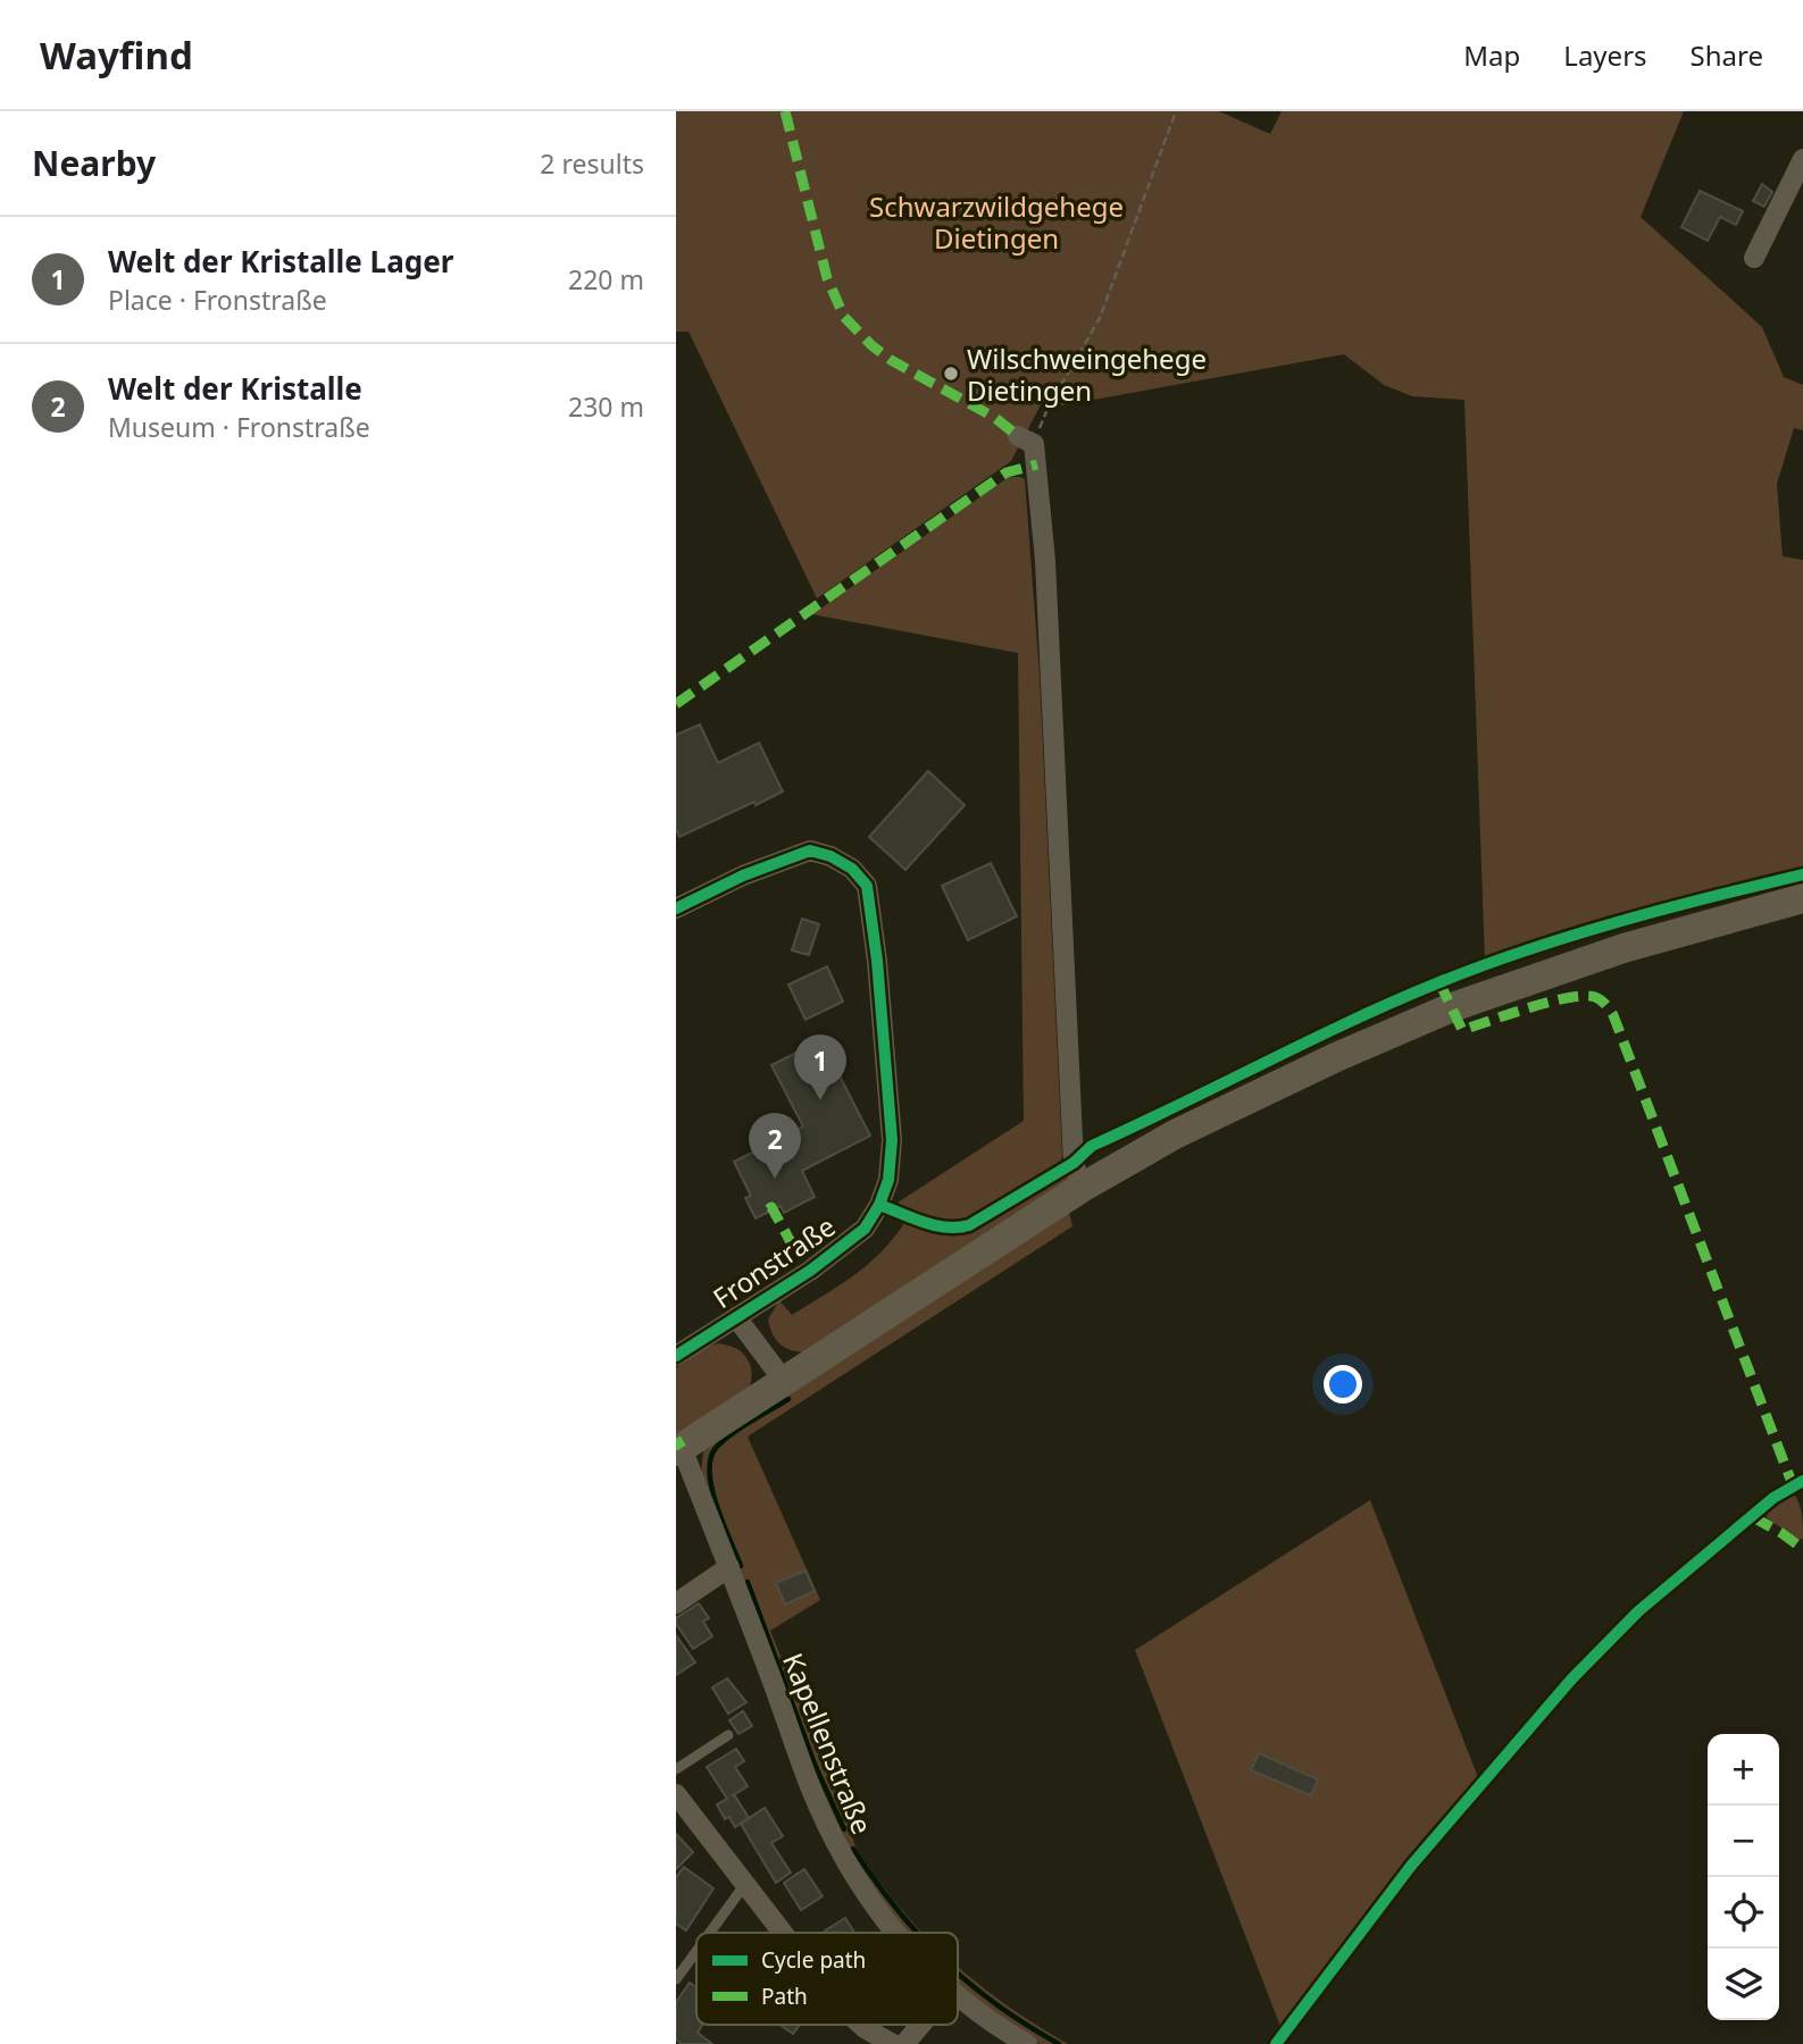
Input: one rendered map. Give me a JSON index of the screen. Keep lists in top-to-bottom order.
{
  "streets": {
    "street": ["Fronstraße", "Kapellenstraße"]
  },
  "parks": ["Schwarzwildgehege Dietingen"],
  "places": ["Wilschweingehege Dietingen"],
  "legend": ["Cycle path", "Path"],
  "page": {
    "header": "Wayfind",
    "nav": ["Map", "Layers", "Share"],
    "heading": ["Nearby", "2 results"],
    "list": [
      {
        "mark": "1",
        "name": "Welt der Kristalle Lager",
        "note": "Place · Fronstraße",
        "value": "220 m"
      },
      {
        "mark": "2",
        "name": "Welt der Kristalle",
        "note": "Museum · Fronstraße",
        "value": "230 m"
      }
    ],
    "pins": ["1", "2"],
    "map_buttons": ["+", "−"]
  }
}
